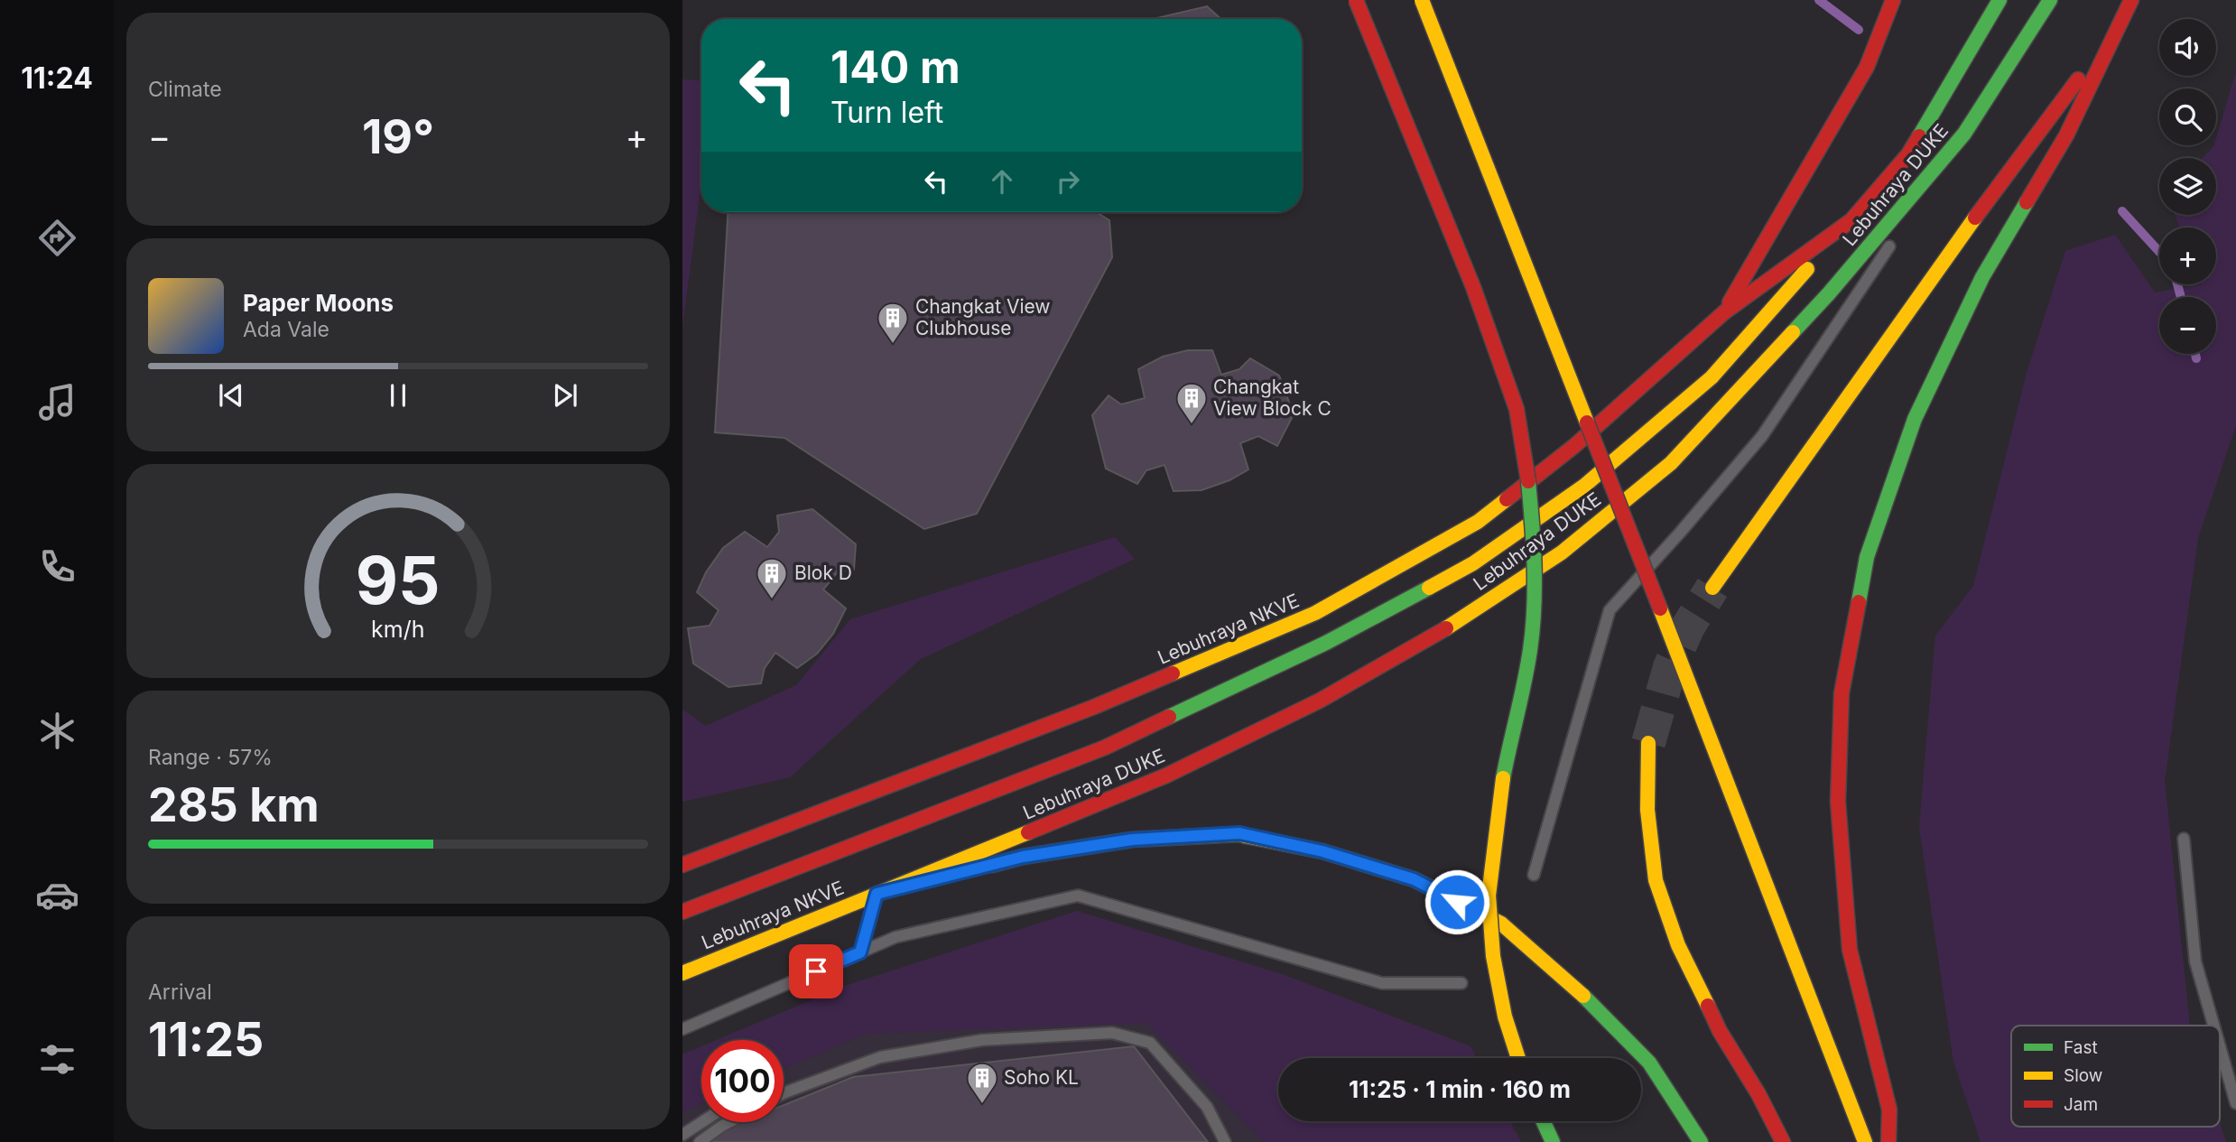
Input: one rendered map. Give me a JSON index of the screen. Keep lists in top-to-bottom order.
{
  "streets": {
    "highway": ["Lebuhraya DUKE", "Lebuhraya NKVE"]
  },
  "crossings": [
    ["Lebuhraya DUKE", "Lebuhraya NKVE"]
  ],
  "places": {
    "building": [
      "Changkat View Clubhouse",
      "Changkat View Block C",
      "Blok D",
      "Soho KL"
    ]
  },
  "legend": ["Fast", "Slow", "Jam"],
  "page": {
    "tabs": "11:24",
    "tile": [
      "Climate",
      ["Range · 57%", "285 km"],
      ["Arrival", "11:25"]
    ],
    "map_buttons": ["+", "−"],
    "turn": ["140 m", "Turn left"],
    "heat": ["−", "19°", "+"],
    "song": ["Paper Moons", "Ada Vale"],
    "limit": "100",
    "trip": "11:25 · 1 min · 160 m",
    "gauge": ["95", "km/h"]
  }
}
